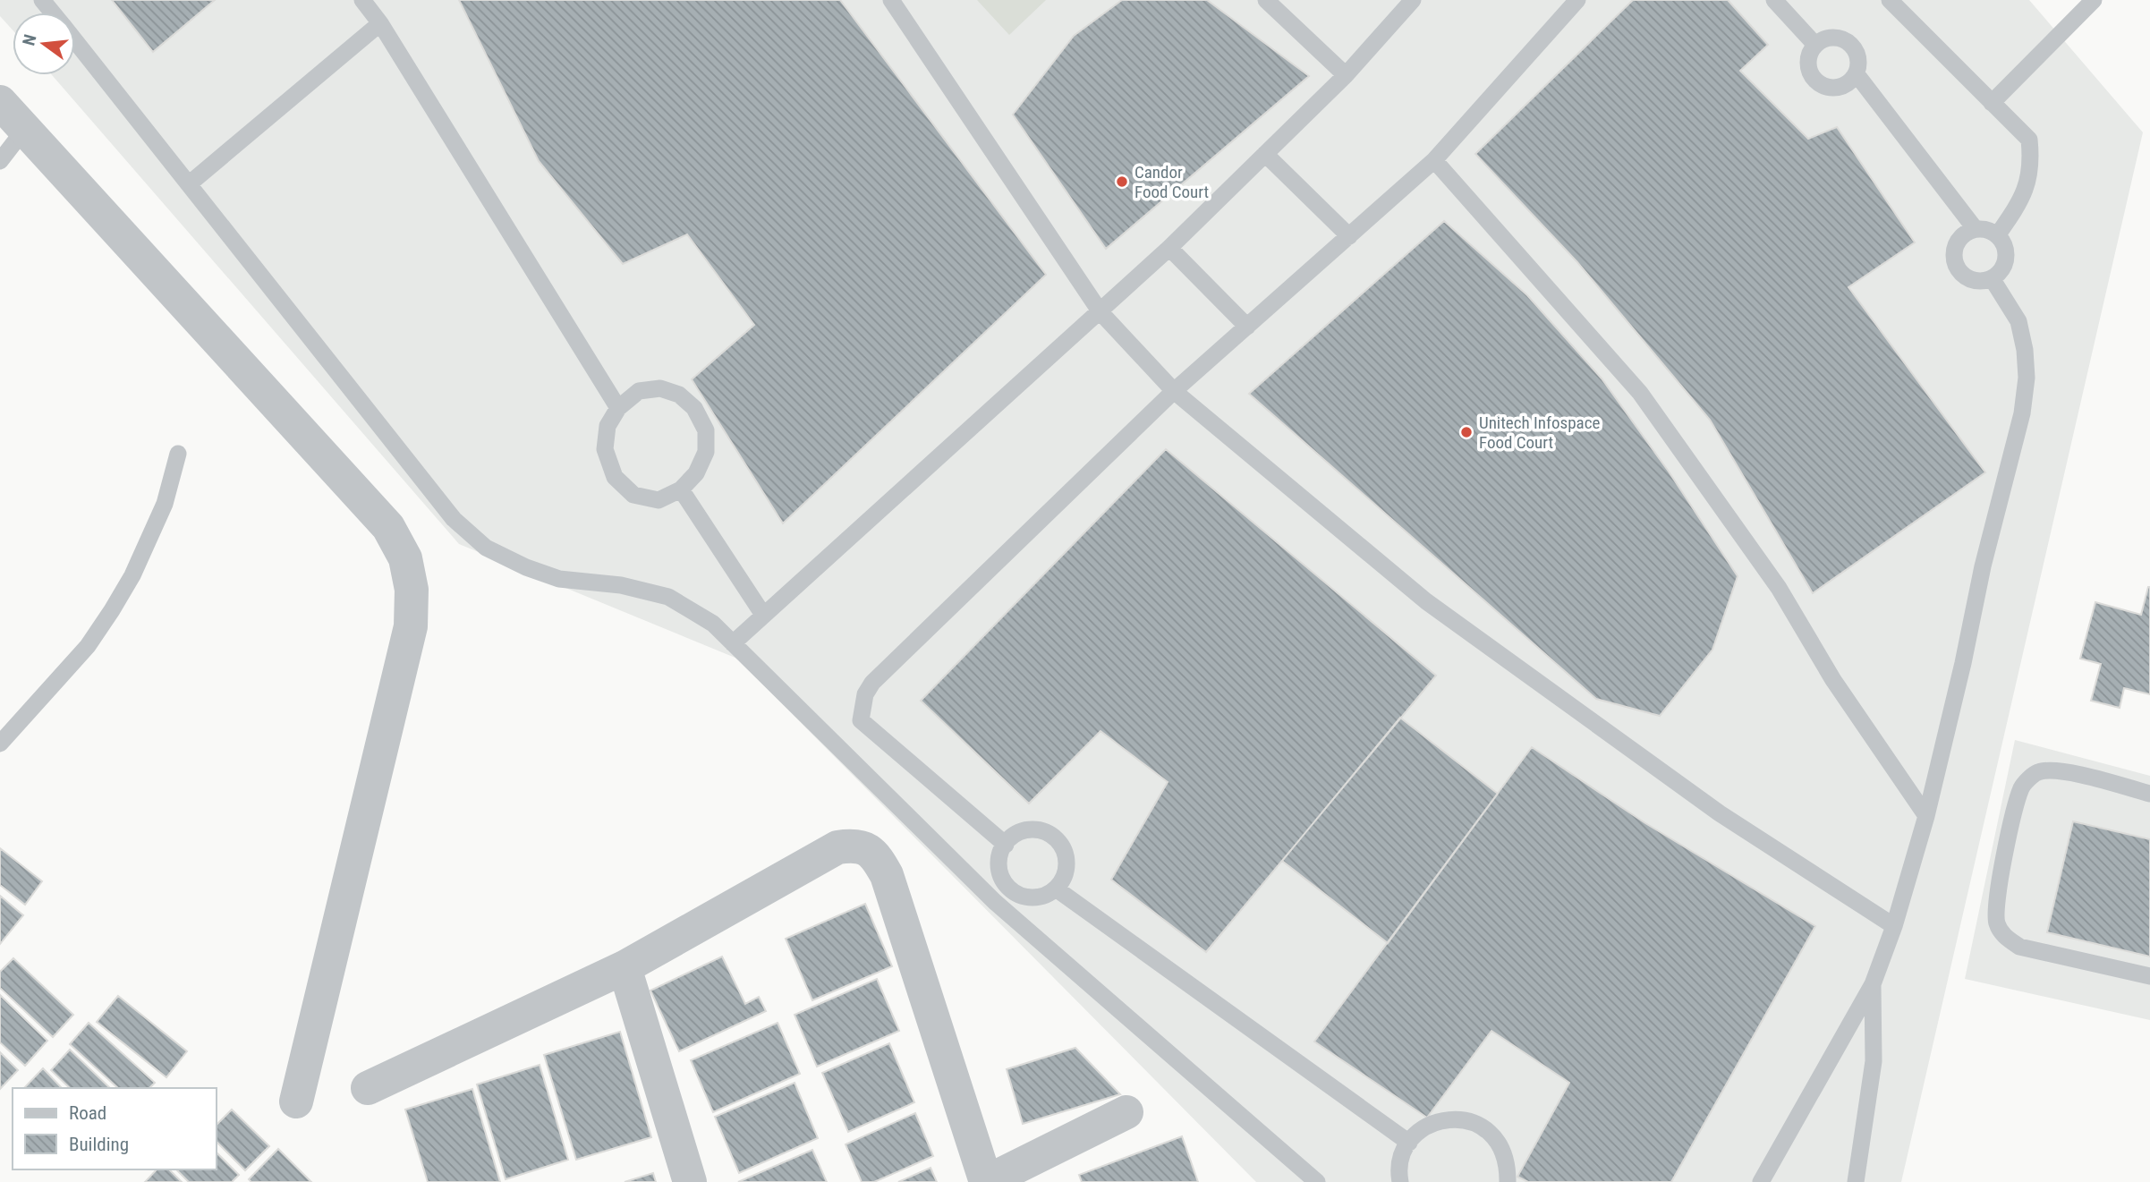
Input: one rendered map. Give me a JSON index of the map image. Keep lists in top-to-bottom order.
{
  "places": ["Candor Food Court", "Unitech Infospace Food Court"],
  "legend": ["Road", "Building"],
  "north": "left"
}
